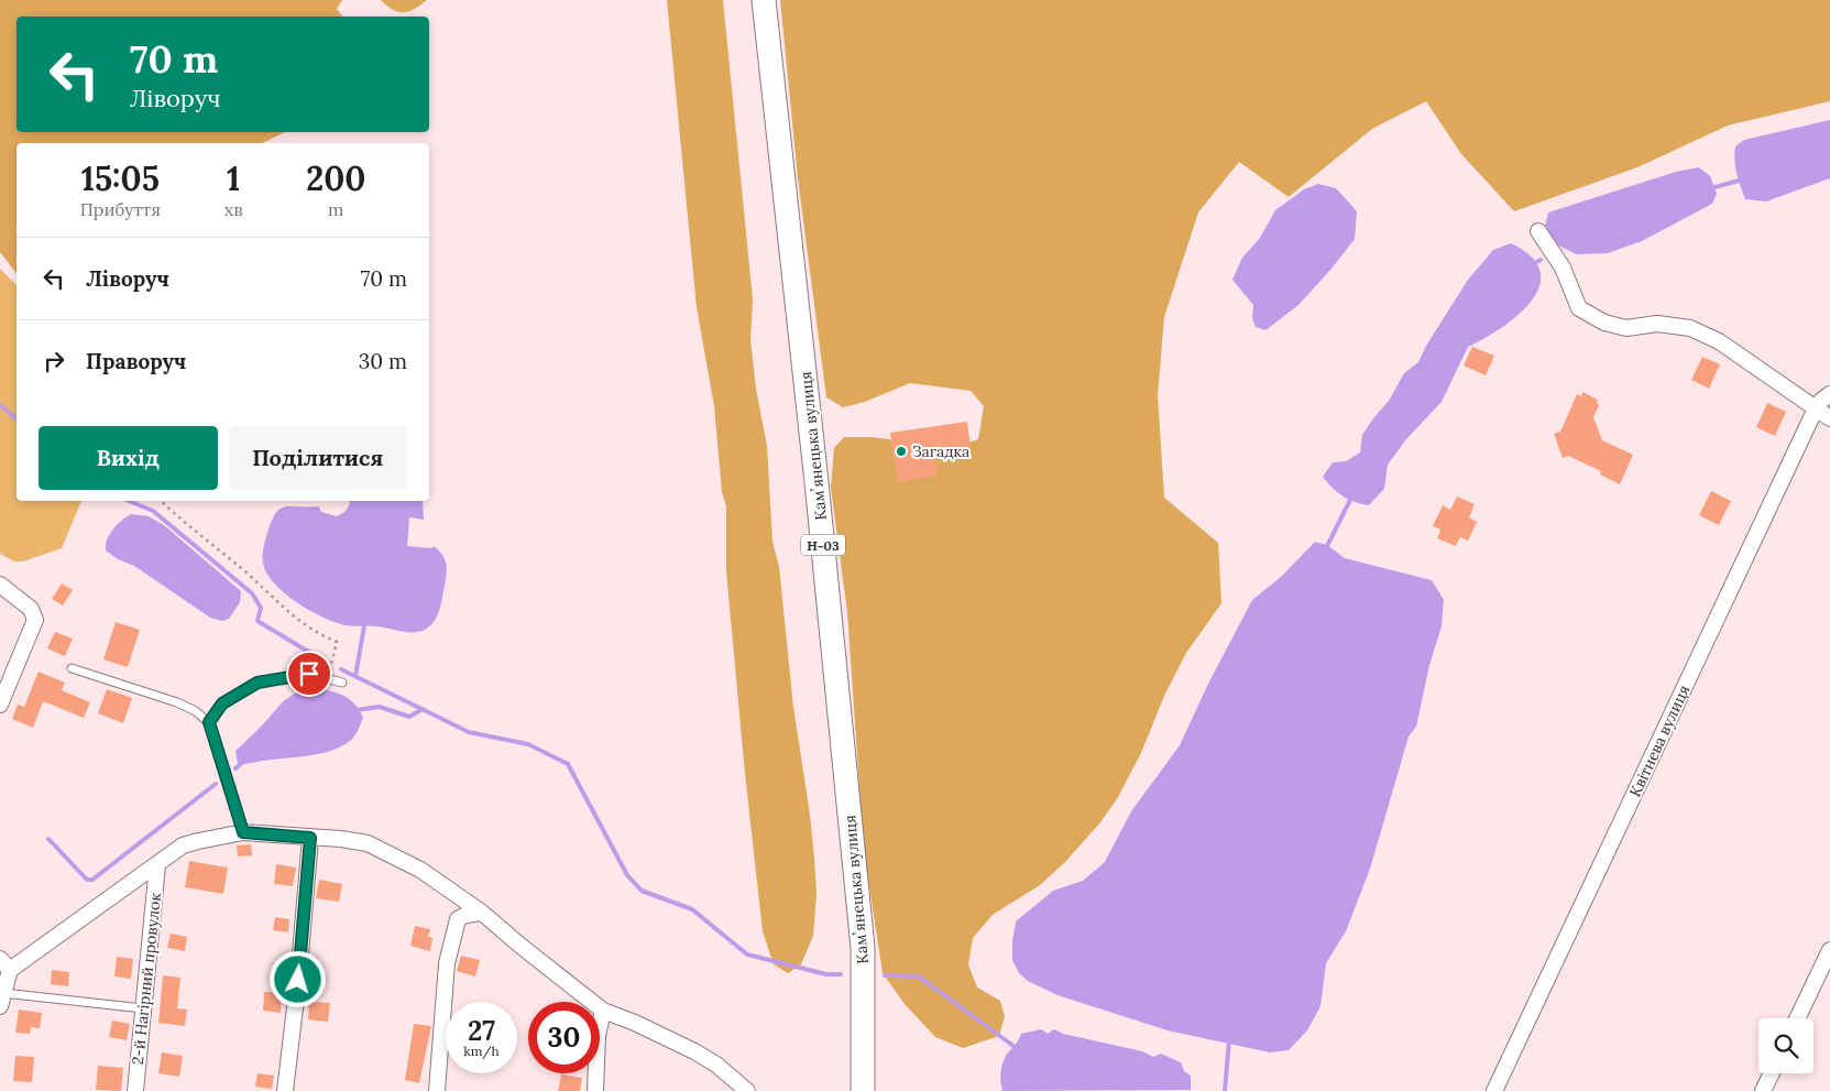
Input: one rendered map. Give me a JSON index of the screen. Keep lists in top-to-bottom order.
{
  "streets": {
    "main road": ["Камʼянецька вулиця", "Н-03"],
    "street": ["Квітнева вулиця", "2-й Нагірний провулок"]
  },
  "places": ["Загадка"],
  "page": {
    "turn": ["70 m", "Ліворуч"],
    "eta": [
      "15:05",
      "Прибуття",
      "1",
      "хв",
      "200",
      "m"
    ],
    "list": [
      {
        "name": "Ліворуч",
        "value": "70 m"
      },
      {
        "name": "Праворуч",
        "value": "30 m"
      }
    ],
    "buttons": ["Вихід", "Поділитися"],
    "speed": "27 km/h",
    "limit": "30"
  }
}
